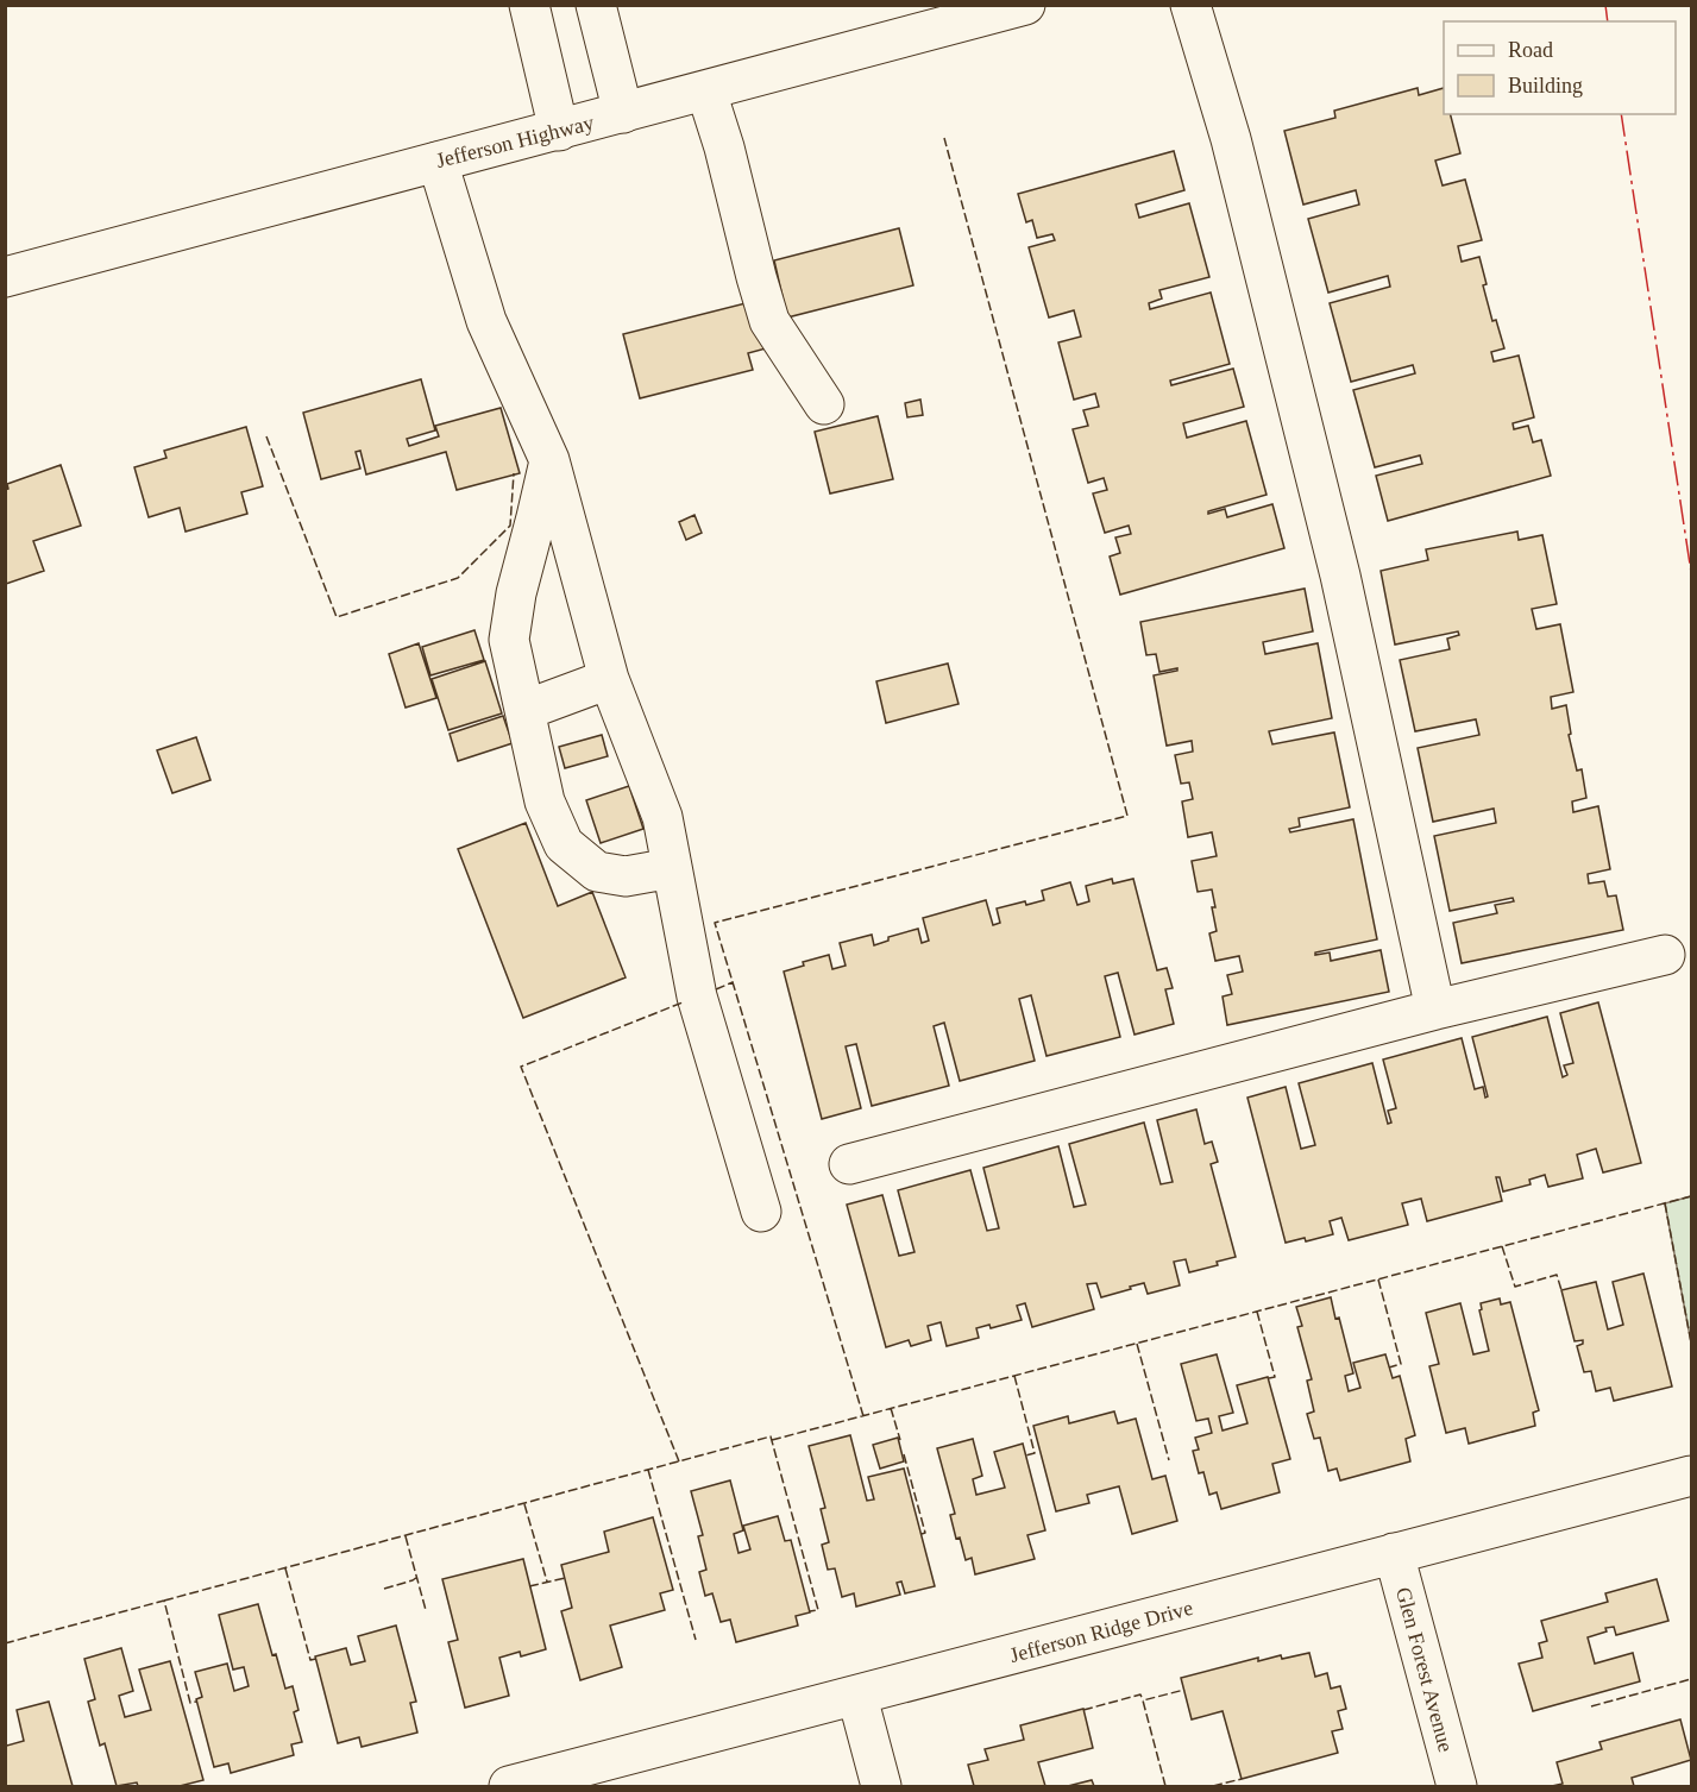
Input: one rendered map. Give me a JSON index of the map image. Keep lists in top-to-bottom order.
{
  "streets": {
    "street": ["Jefferson Highway", "Jefferson Ridge Drive", "Glen Forest Avenue"]
  },
  "crossings": [
    ["Jefferson Ridge Drive", "Glen Forest Avenue"]
  ],
  "legend": ["Road", "Building"]
}
